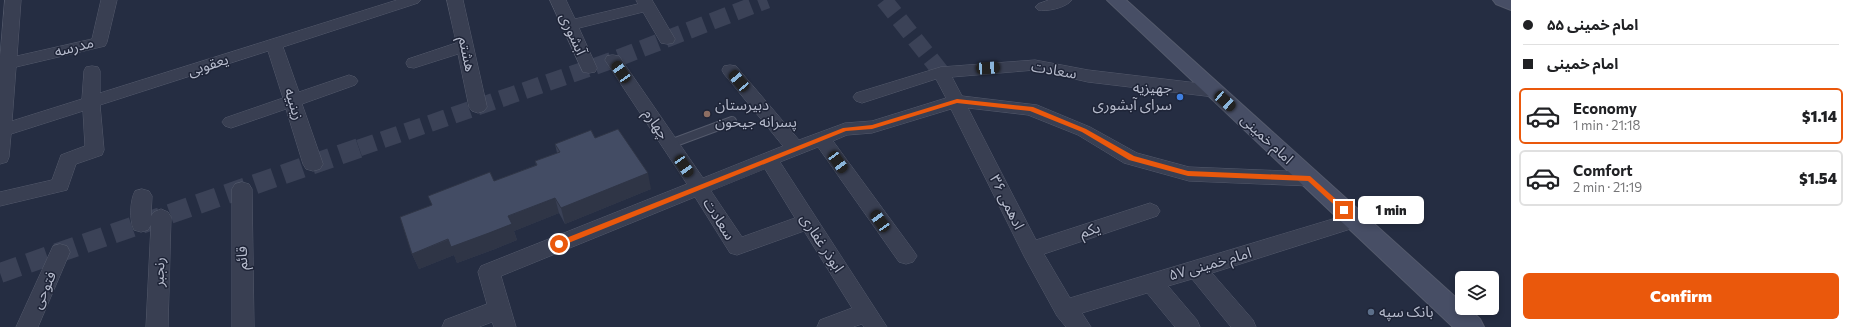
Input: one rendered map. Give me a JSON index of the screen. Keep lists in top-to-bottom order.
{
  "streets": {
    "main road": ["امام خمینی"],
    "street": [
      "آبشوری",
      "مدرسه",
      "هشتم",
      "یعقوبی",
      "سعادت",
      "زینبیه",
      "چهارم",
      "ادهمی ۳۶",
      "یکم",
      "ابوذر غفاری",
      "قائم",
      "امام خمینی ۵۷",
      "رنجبر",
      "فتوحی"
    ]
  },
  "crossings": [
    ["یعقوبی", "زینبیه"],
    ["سعادت", "چهارم"],
    ["سعادت", "امام خمینی"],
    ["سعادت", "ادهمی ۳۶"],
    ["سعادت", "ابوذر غفاری"],
    ["امام خمینی", "امام خمینی ۵۷"],
    ["ادهمی ۳۶", "یکم"],
    ["ادهمی ۳۶", "امام خمینی ۵۷"]
  ],
  "places": ["جهیزیه سرای آبشوری", "دبیرستان پسرانه جیحون", "بانک سپه"],
  "page": {
    "banner": ["امام خمینی ۵۵", "امام خمینی"],
    "list": [
      {
        "name": "Economy",
        "note": "1 min · 21:18",
        "value": "$1.14"
      },
      {
        "name": "Comfort",
        "note": "2 min · 21:19",
        "value": "$1.54"
      }
    ],
    "bubble": "1 min",
    "buttons": "Confirm"
  }
}
